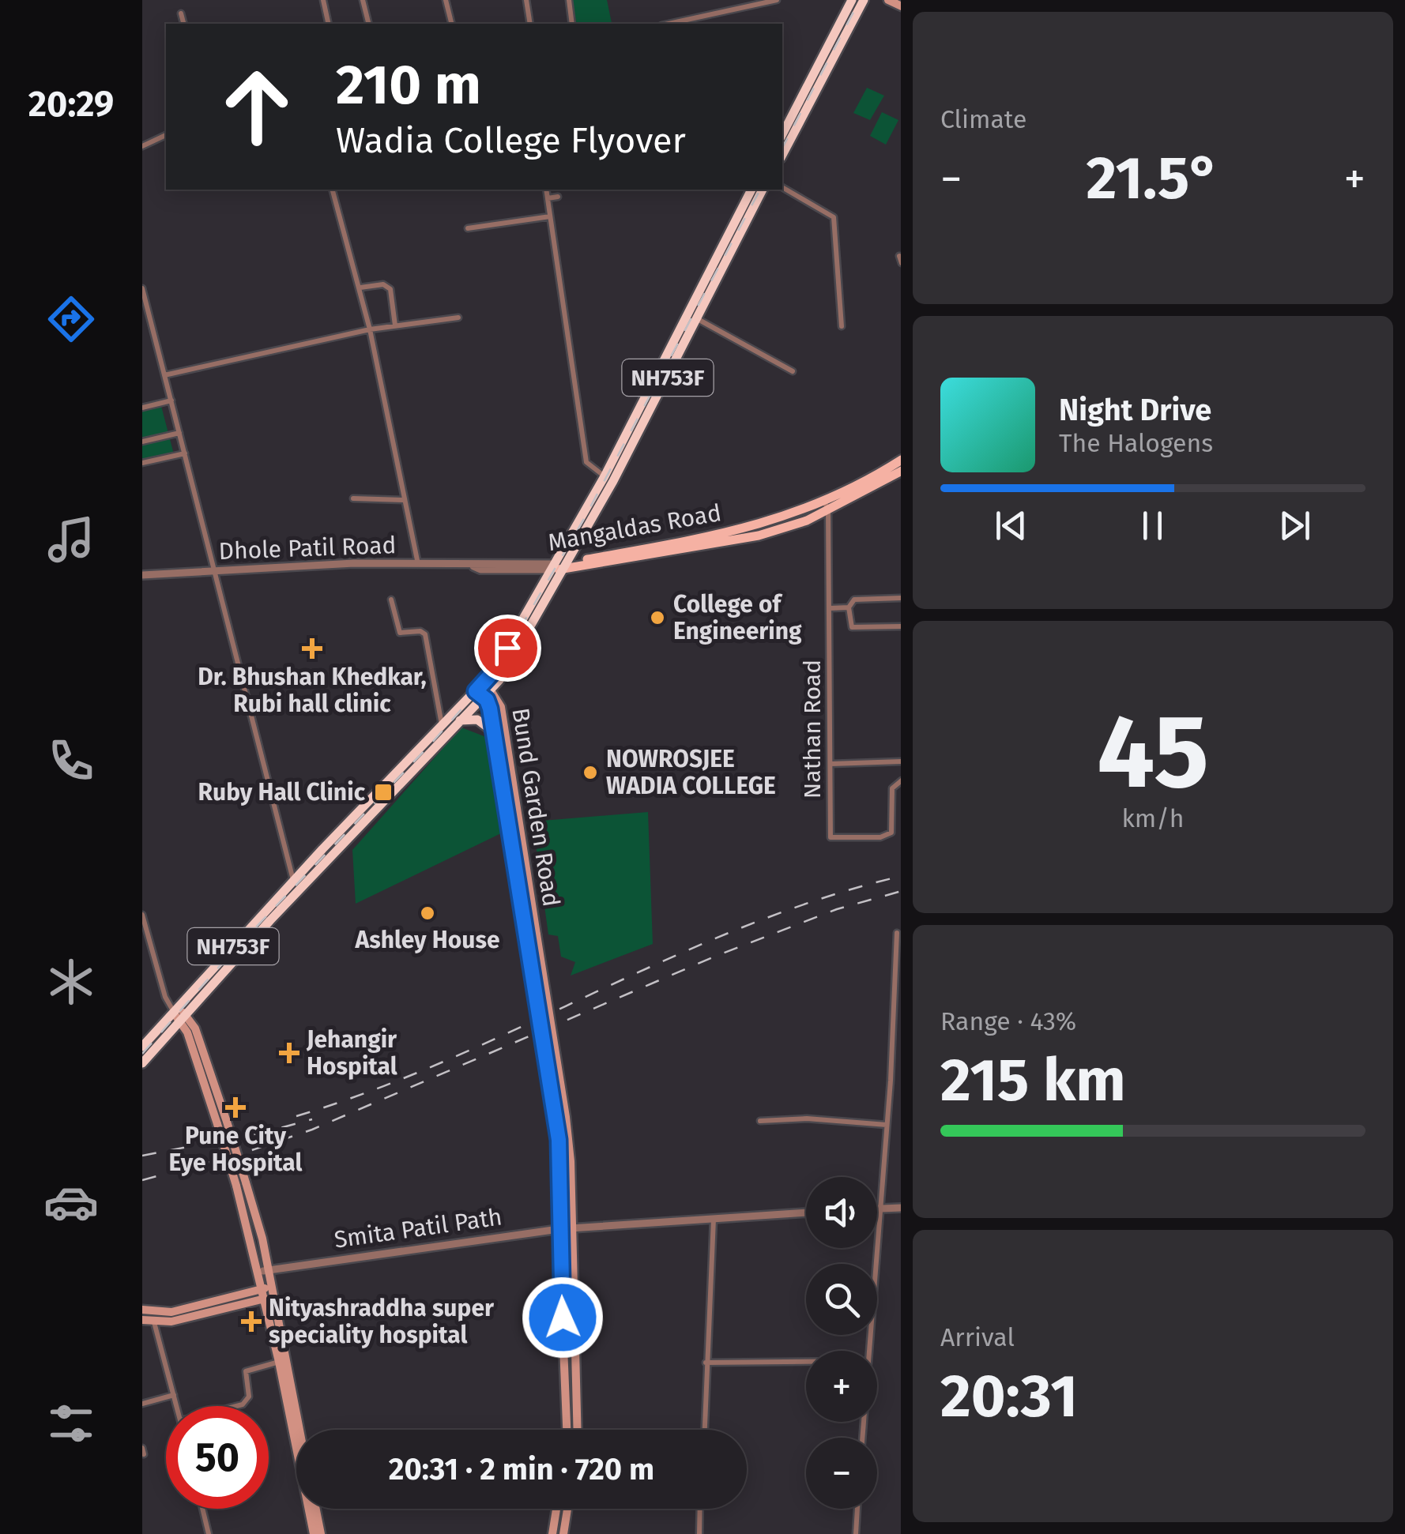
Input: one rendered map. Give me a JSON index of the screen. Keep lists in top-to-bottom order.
{
  "streets": {
    "highway": ["NH753F", "Bund Garden Road"],
    "main road": ["Mangaldas Road"],
    "street": ["Dhole Patil Road", "Nathan Road", "Smita Patil Path"]
  },
  "crossings": [
    ["NH753F", "Bund Garden Road"],
    ["Mangaldas Road", "Dhole Patil Road"],
    ["Mangaldas Road", "Nathan Road"],
    ["Mangaldas Road", "Bund Garden Road"],
    ["Bund Garden Road", "Smita Patil Path"]
  ],
  "places": {
    "other": ["College of Engineering", "NOWROSJEE WADIA COLLEGE", "Ashley House"],
    "health": [
      "Dr. Bhushan Khedkar, Rubi hall clinic",
      "Jehangir Hospital",
      "Pune City Eye Hospital",
      "Nityashraddha super speciality hospital"
    ],
    "transit": ["Ruby Hall Clinic"]
  },
  "page": {
    "tabs": "20:29",
    "tile": [
      "Climate",
      ["45", "km/h"],
      ["Range · 43%", "215 km"],
      ["Arrival", "20:31"]
    ],
    "turn": ["210 m", "Wadia College Flyover"],
    "heat": ["−", "21.5°", "+"],
    "song": ["Night Drive", "The Halogens"],
    "map_buttons": ["+", "−"],
    "limit": "50",
    "trip": "20:31 · 2 min · 720 m"
  }
}
